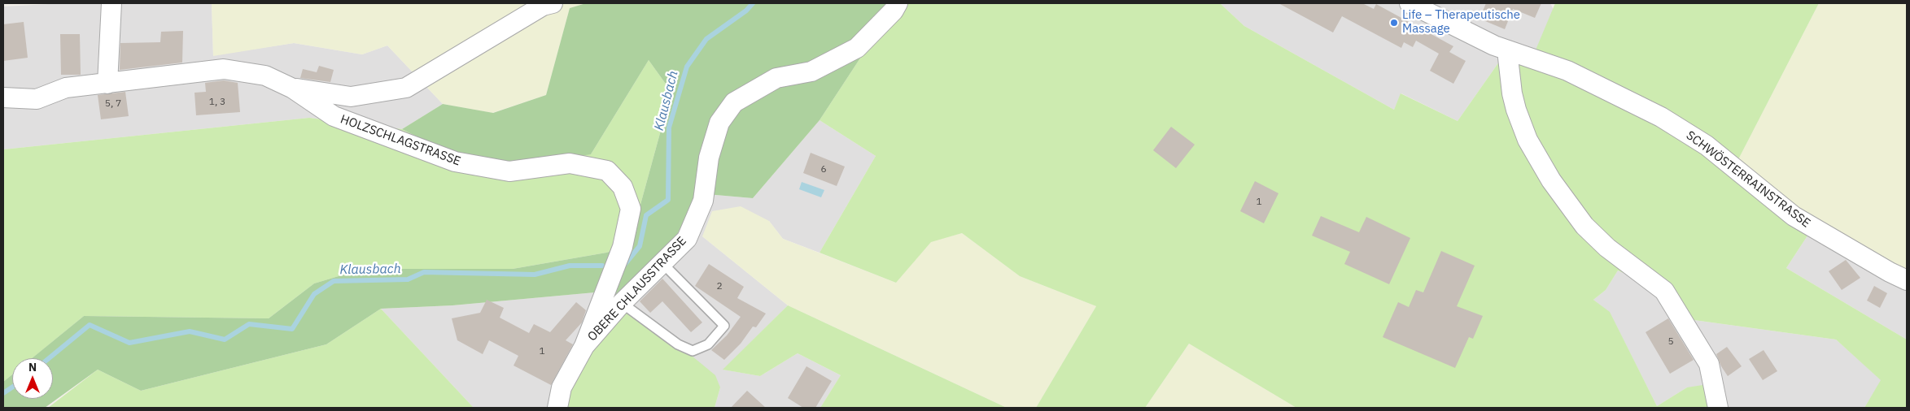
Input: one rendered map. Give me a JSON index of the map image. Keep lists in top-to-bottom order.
{
  "streets": {
    "street": ["HOLZSCHLAGSTRASSE", "SCHWÖSTERRAINSTRASSE", "OBERE CHLAUSSTRASSE"]
  },
  "crossings": [
    ["HOLZSCHLAGSTRASSE", "OBERE CHLAUSSTRASSE"]
  ],
  "water": ["Klausbach"],
  "places": ["Life – Therapeutische Massage"],
  "house_numbers": [
    "1, 3",
    "5, 7",
    "6",
    "1",
    "2",
    "5",
    "1"
  ],
  "north": "top"
}
